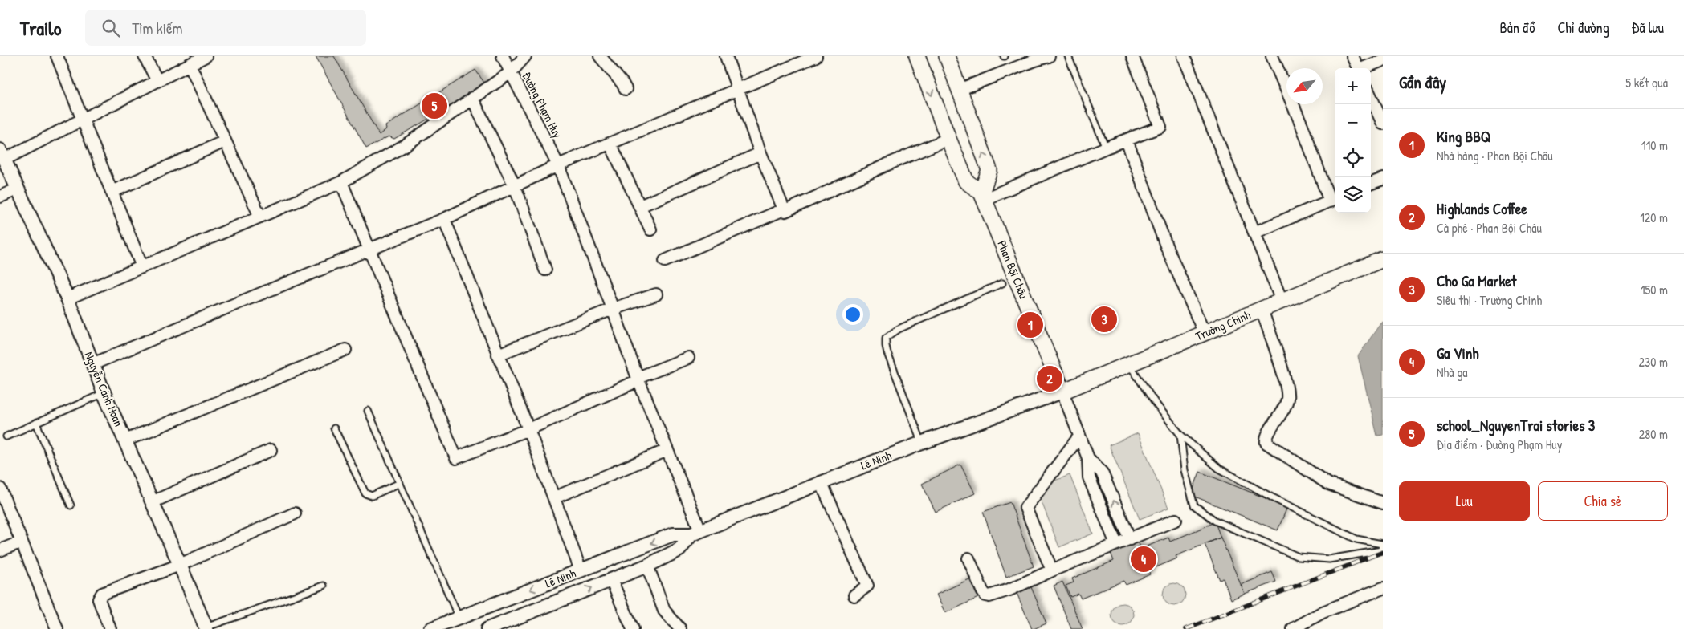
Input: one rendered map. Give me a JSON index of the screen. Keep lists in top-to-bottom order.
{
  "streets": {
    "main road": ["Phan Bội Châu", "Trường Chinh"],
    "street": ["Đường Phạm Huy", "Nguyễn Cảnh Hoan", "Lê Ninh"]
  },
  "crossings": [
    ["Đường Phạm Huy", "Lê Ninh"],
    ["Phan Bội Châu", "Trường Chinh"],
    ["Phan Bội Châu", "Lê Ninh"],
    ["Trường Chinh", "Lê Ninh"]
  ],
  "north": "bottom left",
  "page": {
    "header": "Trailo",
    "search": "Tìm kiếm",
    "nav": ["Bản đồ", "Chỉ đường", "Đã lưu"],
    "heading": ["Gần đây", "5 kết quả"],
    "map_buttons": ["+", "−"],
    "pins": [
      "5",
      "3",
      "1",
      "2",
      "4"
    ],
    "list": [
      {
        "mark": "1",
        "name": "King BBQ",
        "note": "Nhà hàng · Phan Bội Châu",
        "value": "110 m"
      },
      {
        "mark": "2",
        "name": "Highlands Coffee",
        "note": "Cà phê · Phan Bội Châu",
        "value": "120 m"
      },
      {
        "mark": "3",
        "name": "Cho Ga Market",
        "note": "Siêu thị · Trường Chinh",
        "value": "150 m"
      },
      {
        "mark": "4",
        "name": "Ga Vinh",
        "note": "Nhà ga",
        "value": "230 m"
      },
      {
        "mark": "5",
        "name": "school_NguyenTrai stories 3",
        "note": "Địa điểm · Đường Phạm Huy",
        "value": "280 m"
      }
    ],
    "buttons": ["Lưu", "Chia sẻ"]
  }
}
